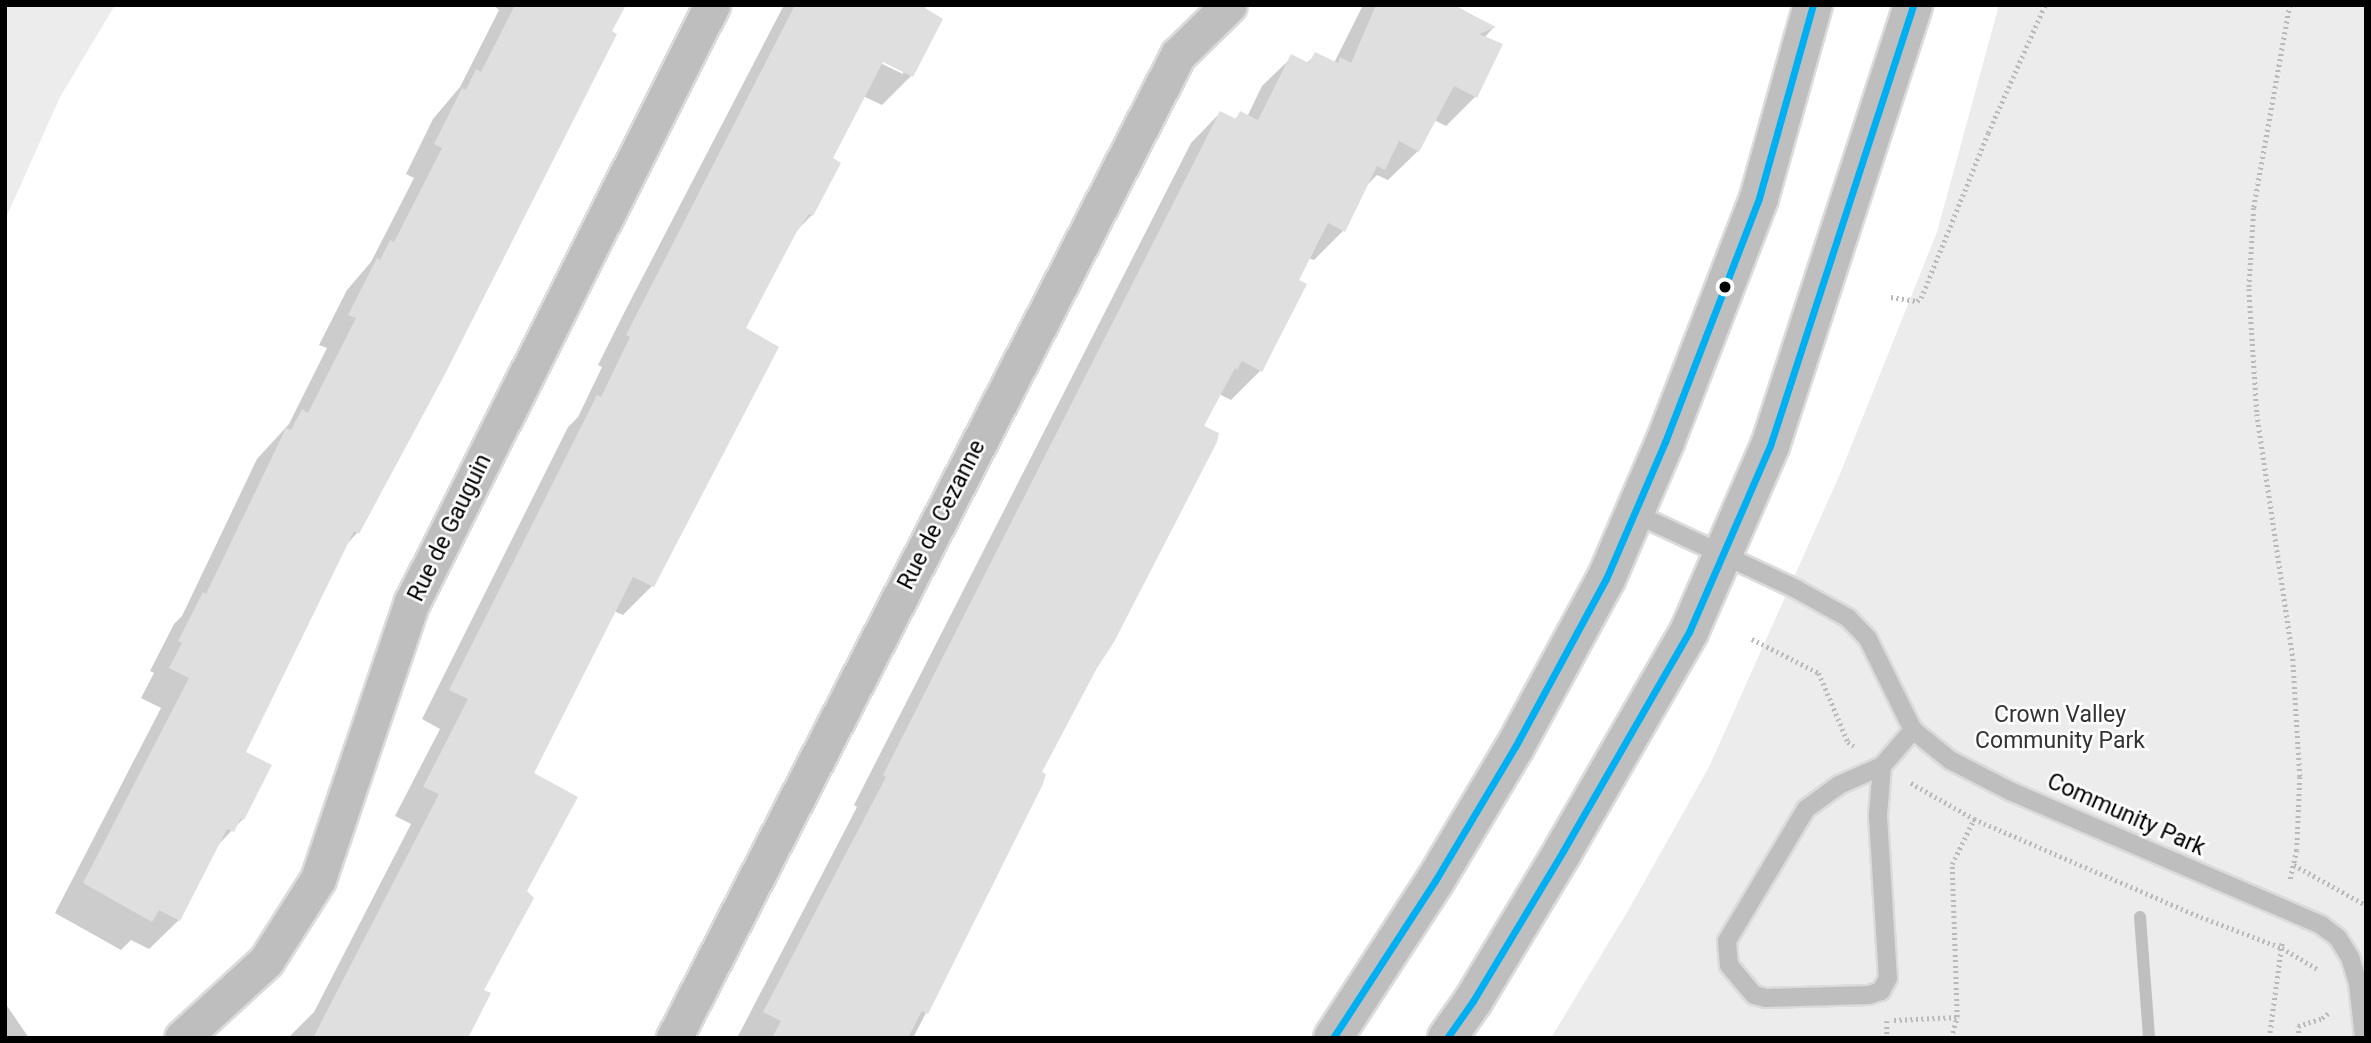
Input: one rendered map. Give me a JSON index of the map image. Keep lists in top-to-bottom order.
{
  "streets": {
    "street": ["Rue de Cezanne", "Rue de Gauguin"],
    "lane": ["Community Park"]
  },
  "parks": ["Crown Valley Community Park"]
}
